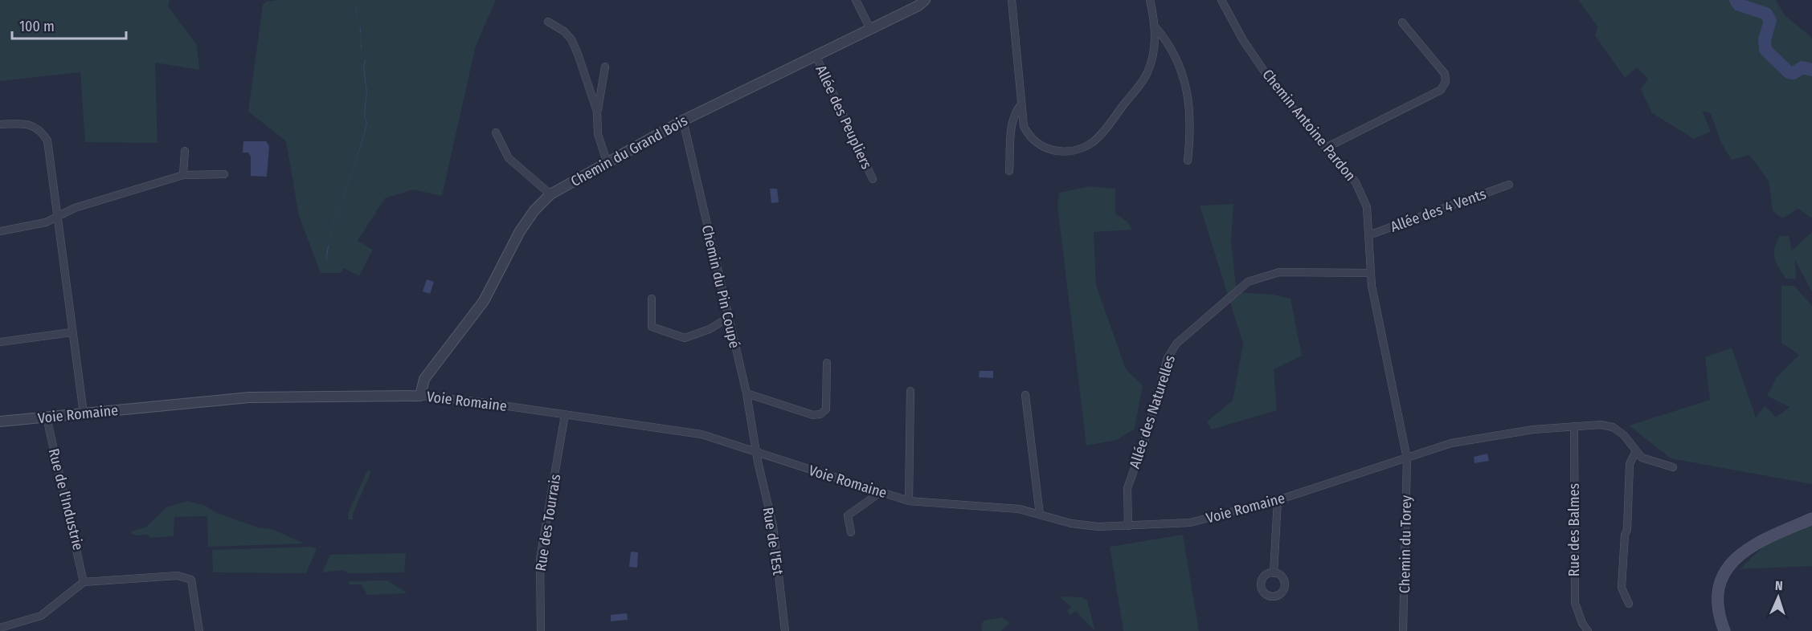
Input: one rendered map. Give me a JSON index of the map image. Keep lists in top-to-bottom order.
{
  "streets": {
    "street": [
      "Allée des Peupliers",
      "Chemin Antoine Pardon",
      "Chemin du Grand Bois",
      "Allée des 4 Vents",
      "Chemin du Pin Coupé",
      "Voie Romaine",
      "Allée des Naturelles",
      "Rue de l'Industrie",
      "Rue des Tourrais",
      "Rue des Balmes",
      "Rue de l'Est",
      "Chemin du Torey"
    ]
  },
  "crossings": [
    ["Allée des Peupliers", "Chemin du Grand Bois"],
    ["Chemin Antoine Pardon", "Allée des 4 Vents"],
    ["Chemin Antoine Pardon", "Voie Romaine"],
    ["Chemin Antoine Pardon", "Allée des Naturelles"],
    ["Chemin Antoine Pardon", "Chemin du Torey"],
    ["Chemin du Grand Bois", "Chemin du Pin Coupé"],
    ["Chemin du Grand Bois", "Voie Romaine"],
    ["Chemin du Pin Coupé", "Voie Romaine"],
    ["Chemin du Pin Coupé", "Rue de l'Est"],
    ["Voie Romaine", "Allée des Naturelles"],
    ["Voie Romaine", "Rue de l'Industrie"],
    ["Voie Romaine", "Rue des Tourrais"],
    ["Voie Romaine", "Rue des Balmes"],
    ["Voie Romaine", "Rue de l'Est"],
    ["Voie Romaine", "Chemin du Torey"]
  ],
  "scale_bar": "100 m",
  "north": "top"
}
